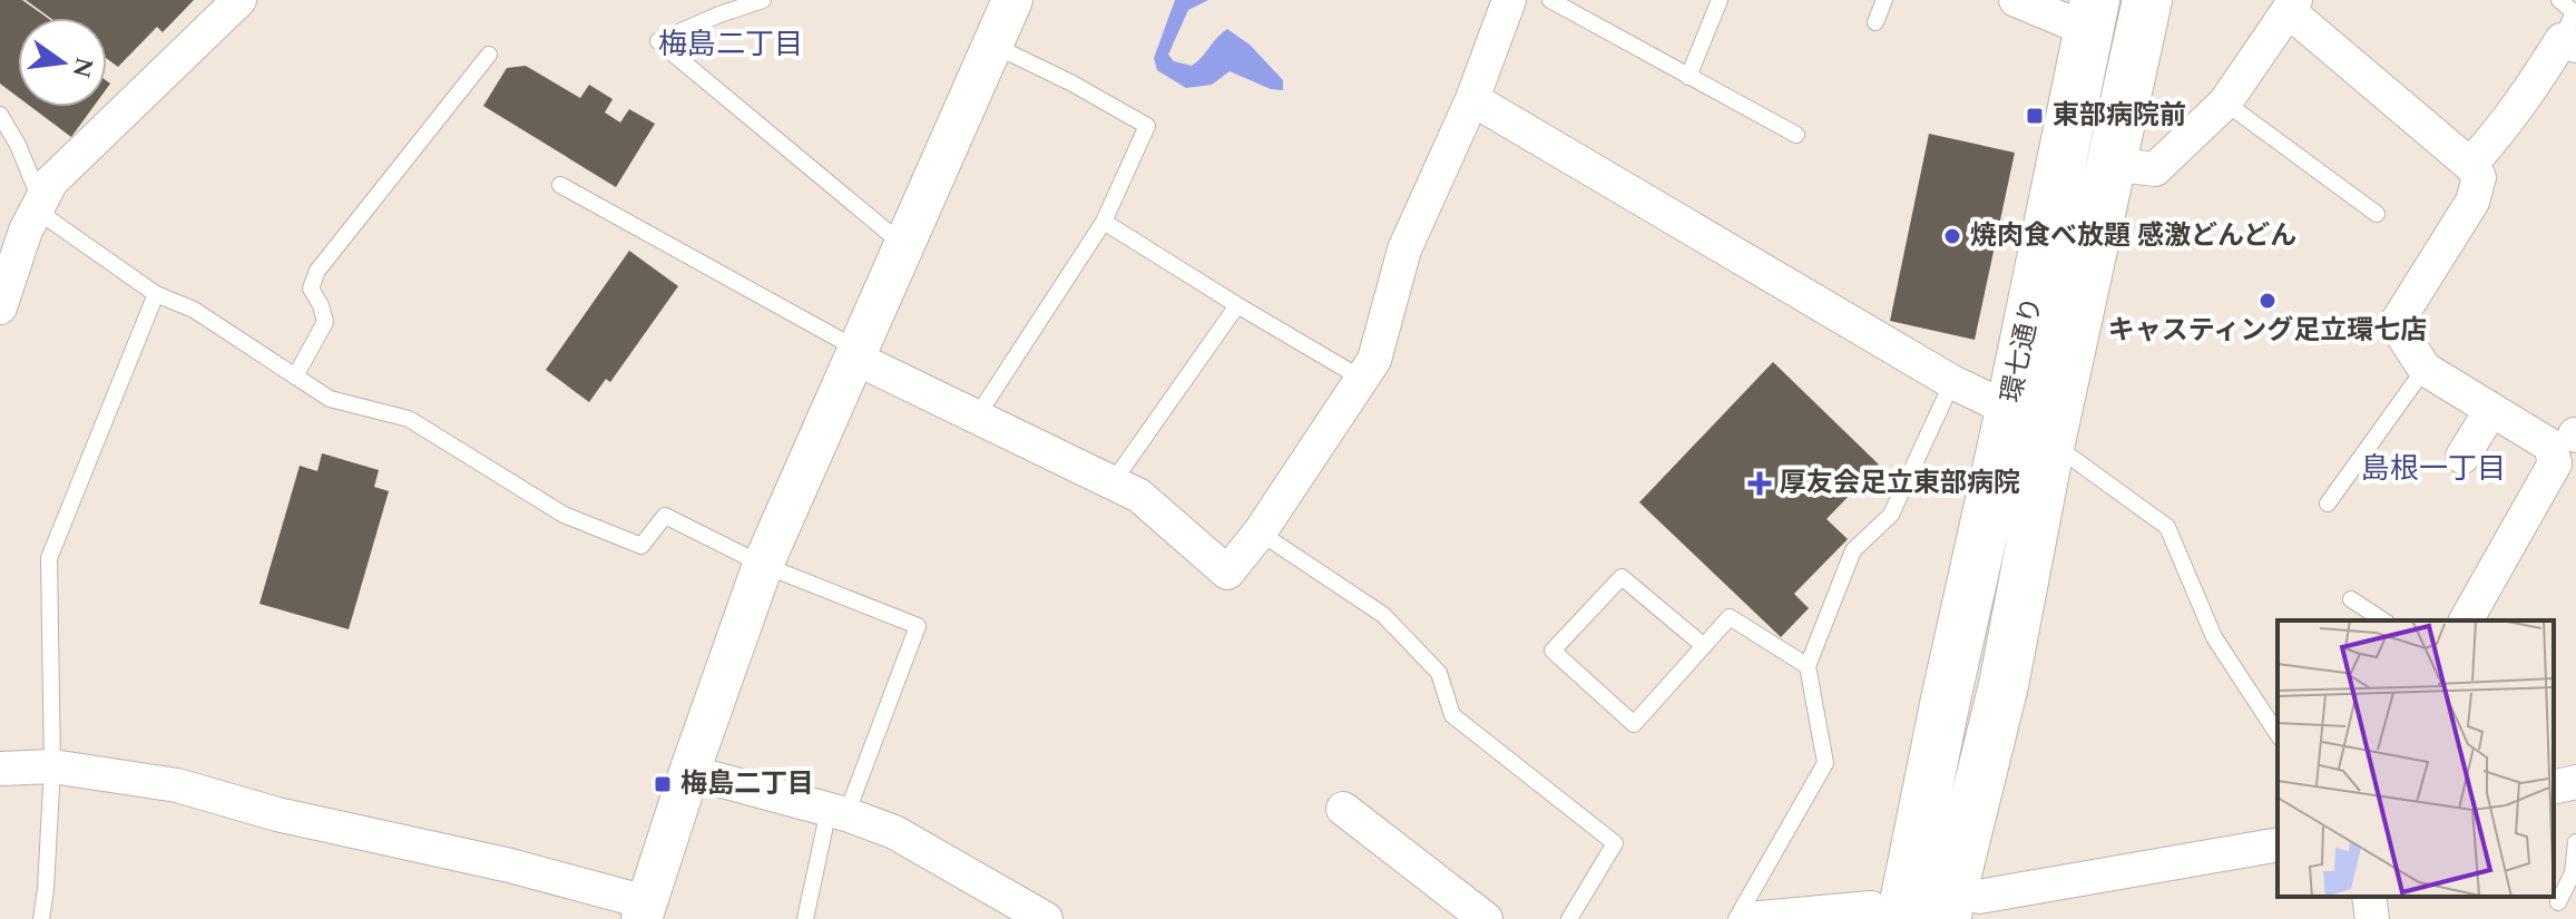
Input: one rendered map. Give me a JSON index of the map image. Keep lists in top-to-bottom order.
{
  "streets": {
    "main road": ["環七通り"]
  },
  "districts": ["梅島二丁目", "島根一丁目"],
  "places": {
    "transit": ["東部病院前", "梅島二丁目"],
    "other": ["焼肉食べ放題 感激どんどん", "キャスティング足立環七店"],
    "health": ["厚友会足立東部病院"]
  },
  "north": "right"
}
